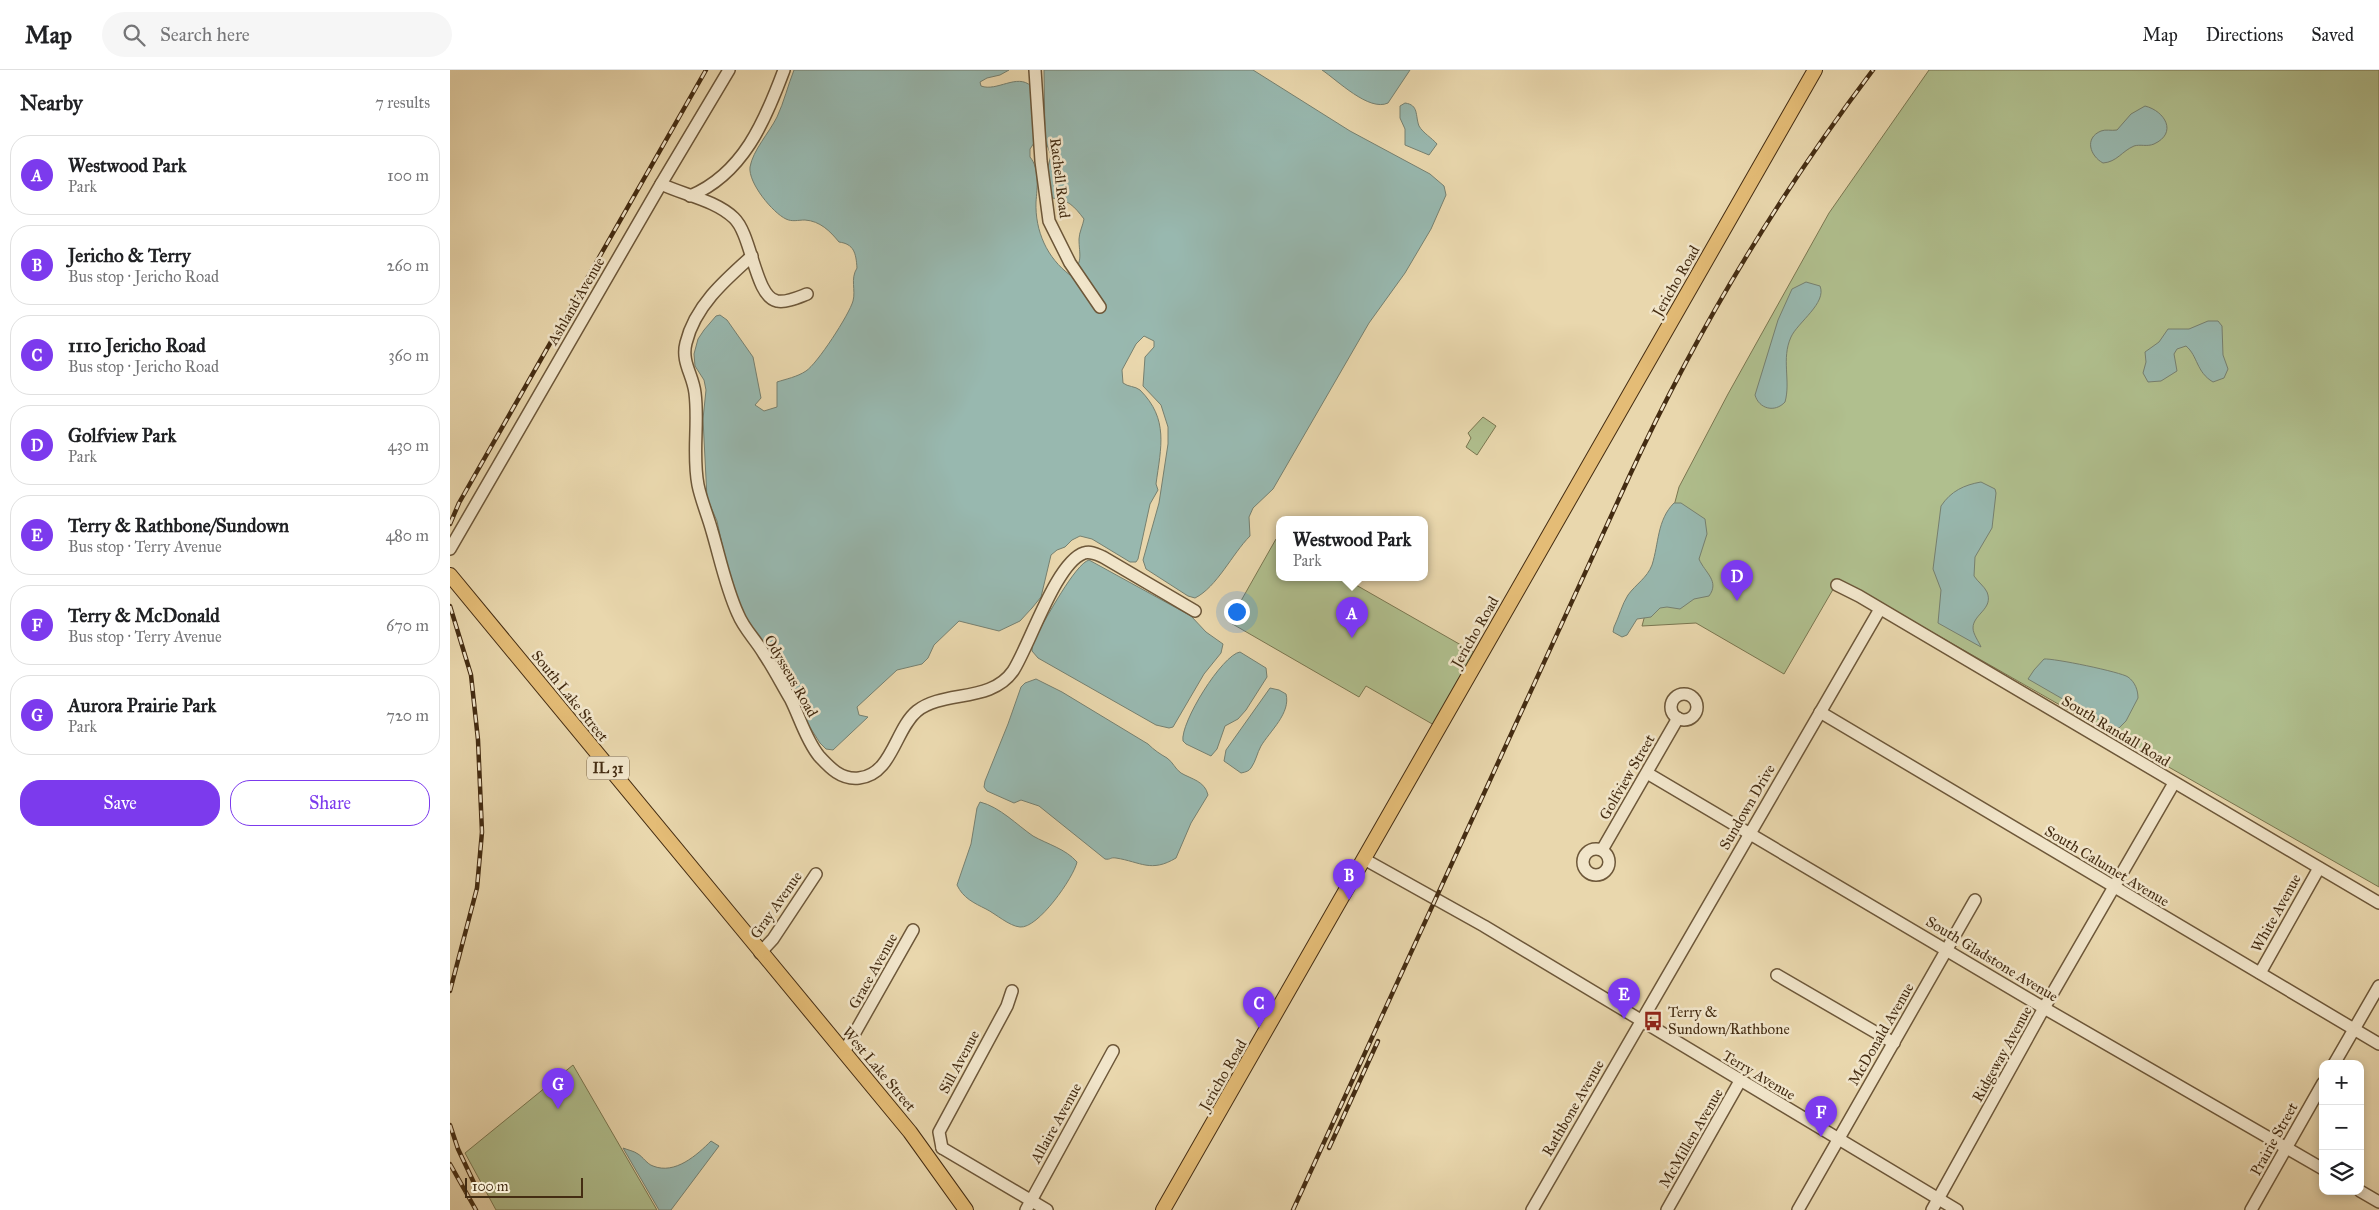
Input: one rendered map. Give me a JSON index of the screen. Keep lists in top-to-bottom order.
{
  "streets": {
    "main road": [
      "Jericho Road",
      "South Lake Street",
      "IL 31",
      "West Lake Street"
    ],
    "street": [
      "Rachell Road",
      "Ashland Avenue",
      "Odysseus Road",
      "South Randall Road",
      "Golfview Street",
      "Sundown Drive",
      "South Calumet Avenue",
      "Gray Avenue",
      "White Avenue",
      "South Gladstone Avenue",
      "Grace Avenue",
      "McDonald Avenue",
      "Ridgeway Avenue",
      "Sill Avenue",
      "Terry Avenue",
      "Rathbone Avenue",
      "Allaire Avenue",
      "McMillen Avenue",
      "Prairie Street"
    ]
  },
  "crossings": [
    ["Jericho Road", "Terry Avenue"],
    ["South Lake Street", "Gray Avenue"],
    ["South Lake Street", "West Lake Street"],
    ["South Randall Road", "Sundown Drive"],
    ["South Randall Road", "White Avenue"],
    ["South Randall Road", "Ridgeway Avenue"],
    ["Golfview Street", "South Gladstone Avenue"],
    ["Sundown Drive", "South Calumet Avenue"],
    ["Sundown Drive", "South Gladstone Avenue"],
    ["Sundown Drive", "Terry Avenue"],
    ["Sundown Drive", "Rathbone Avenue"],
    ["South Calumet Avenue", "White Avenue"],
    ["South Calumet Avenue", "Ridgeway Avenue"],
    ["Gray Avenue", "West Lake Street"],
    ["South Gladstone Avenue", "McDonald Avenue"],
    ["South Gladstone Avenue", "Ridgeway Avenue"],
    ["South Gladstone Avenue", "Prairie Street"],
    ["Grace Avenue", "West Lake Street"],
    ["McDonald Avenue", "Terry Avenue"],
    ["Ridgeway Avenue", "Terry Avenue"],
    ["Terry Avenue", "Rathbone Avenue"],
    ["Terry Avenue", "McMillen Avenue"]
  ],
  "places": {
    "bus stop": ["Terry & Sundown/Rathbone"]
  },
  "scale_bar": "100 m",
  "page": {
    "header": "Map",
    "search": "Search here",
    "nav": ["Map", "Directions", "Saved"],
    "heading": ["Nearby", "7 results"],
    "list": [
      {
        "mark": "A",
        "name": "Westwood Park",
        "note": "Park",
        "value": "100 m"
      },
      {
        "mark": "B",
        "name": "Jericho & Terry",
        "note": "Bus stop · Jericho Road",
        "value": "260 m"
      },
      {
        "mark": "C",
        "name": "1110 Jericho Road",
        "note": "Bus stop · Jericho Road",
        "value": "360 m"
      },
      {
        "mark": "D",
        "name": "Golfview Park",
        "note": "Park",
        "value": "430 m"
      },
      {
        "mark": "E",
        "name": "Terry & Rathbone/Sundown",
        "note": "Bus stop · Terry Avenue",
        "value": "480 m"
      },
      {
        "mark": "F",
        "name": "Terry & McDonald",
        "note": "Bus stop · Terry Avenue",
        "value": "670 m"
      },
      {
        "mark": "G",
        "name": "Aurora Prairie Park",
        "note": "Park",
        "value": "720 m"
      }
    ],
    "popup": ["Westwood Park", "Park"],
    "pins": [
      "D",
      "A",
      "B",
      "E",
      "C",
      "G",
      "F"
    ],
    "buttons": ["Save", "Share"],
    "map_buttons": ["+", "−"],
    "scale": "100 m"
  }
}
